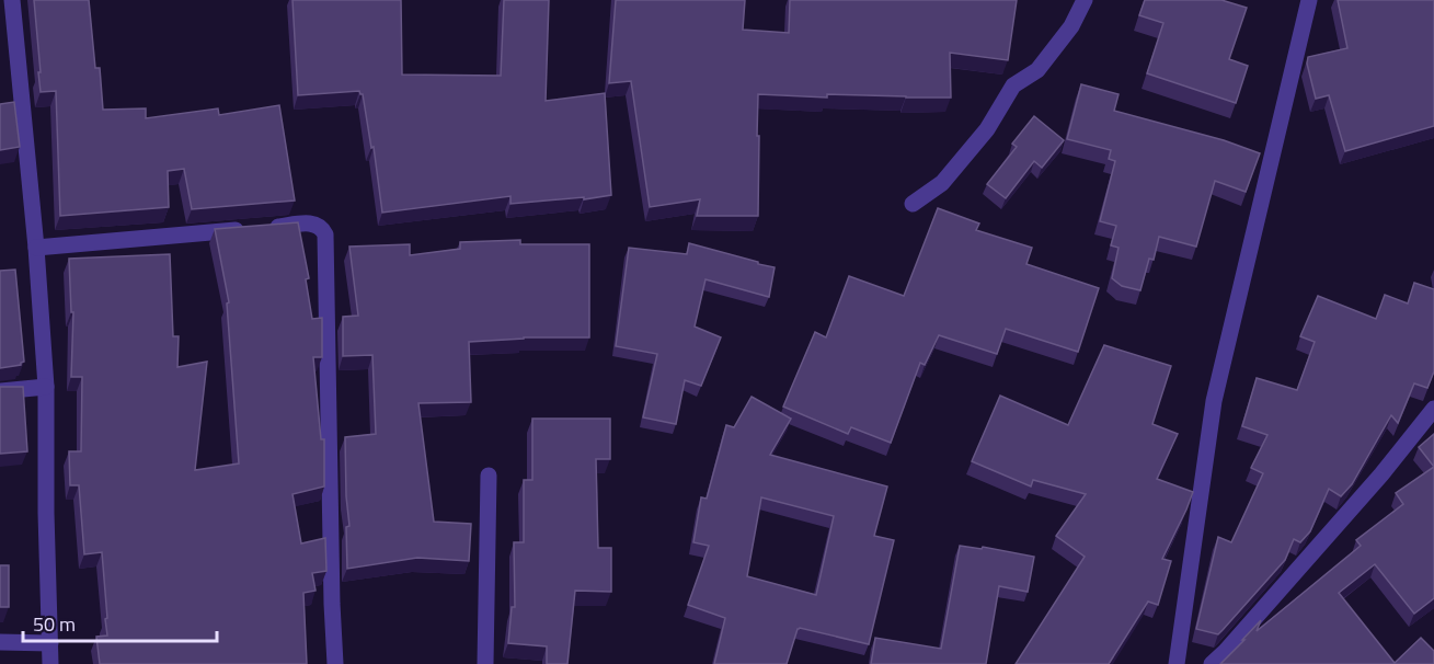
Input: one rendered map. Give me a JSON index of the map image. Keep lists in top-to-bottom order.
{
  "scale_bar": "50 m"
}
